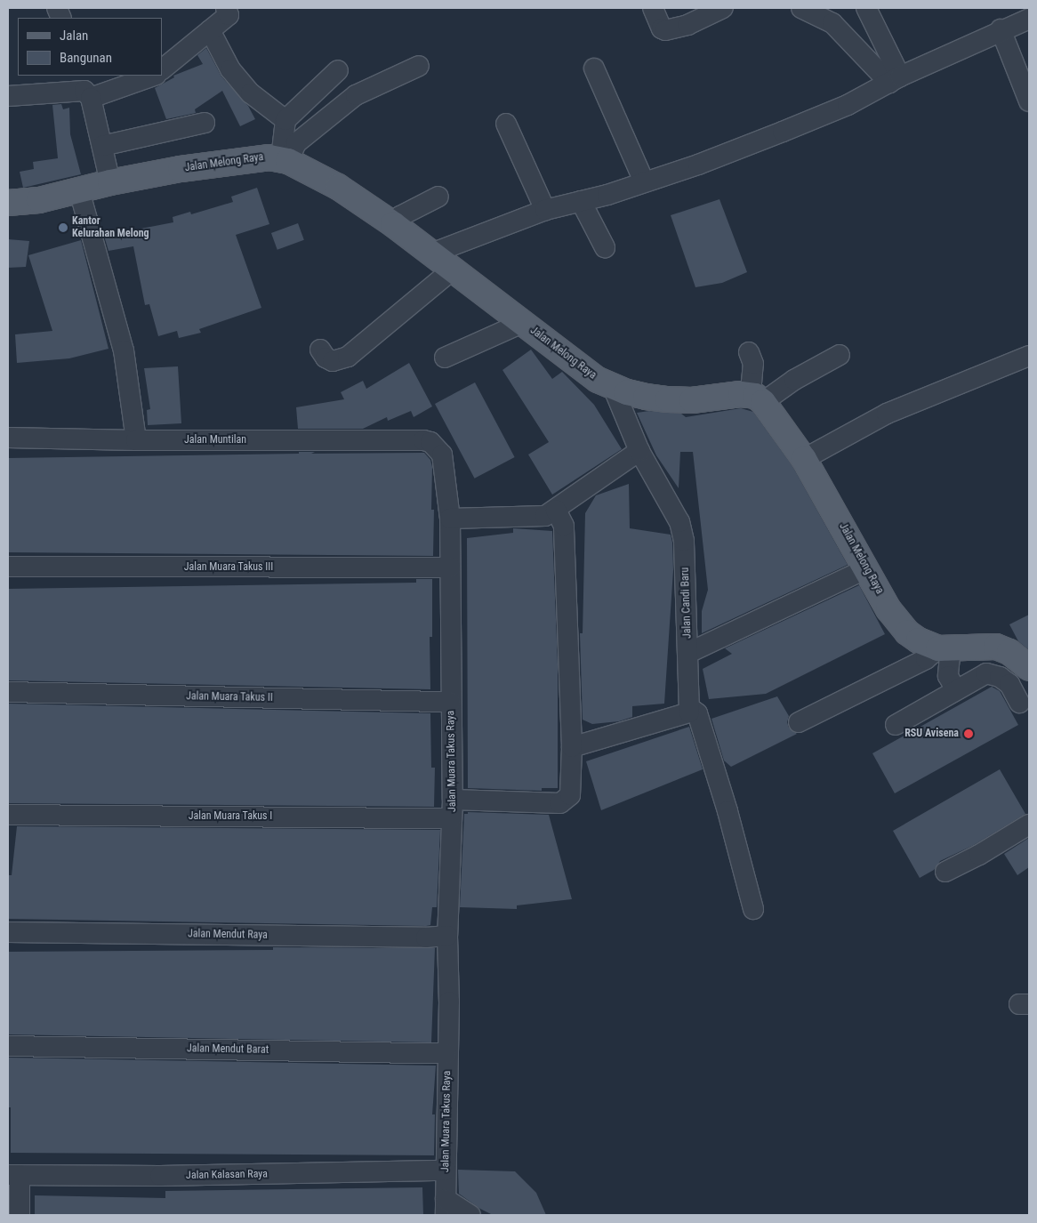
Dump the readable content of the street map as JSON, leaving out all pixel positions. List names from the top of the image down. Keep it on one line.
{"streets":{"main road":["Jalan Melong Raya"],"street":["Jalan Muntilan","Jalan Muara Takus III","Jalan Candi Baru","Jalan Muara Takus II","Jalan Muara Takus Raya","Jalan Muara Takus I","Jalan Mendut Raya","Jalan Mendut Barat","Jalan Kalasan Raya"]},"crossings":[["Jalan Melong Raya","Jalan Candi Baru"],["Jalan Muntilan","Jalan Muara Takus Raya"],["Jalan Muara Takus III","Jalan Muara Takus Raya"],["Jalan Muara Takus II","Jalan Muara Takus Raya"],["Jalan Muara Takus Raya","Jalan Muara Takus I"],["Jalan Muara Takus Raya","Jalan Mendut Raya"],["Jalan Muara Takus Raya","Jalan Mendut Barat"],["Jalan Muara Takus Raya","Jalan Kalasan Raya"]],"places":["Kantor Kelurahan Melong","RSU Avisena"],"legend":["Jalan","Bangunan"]}
